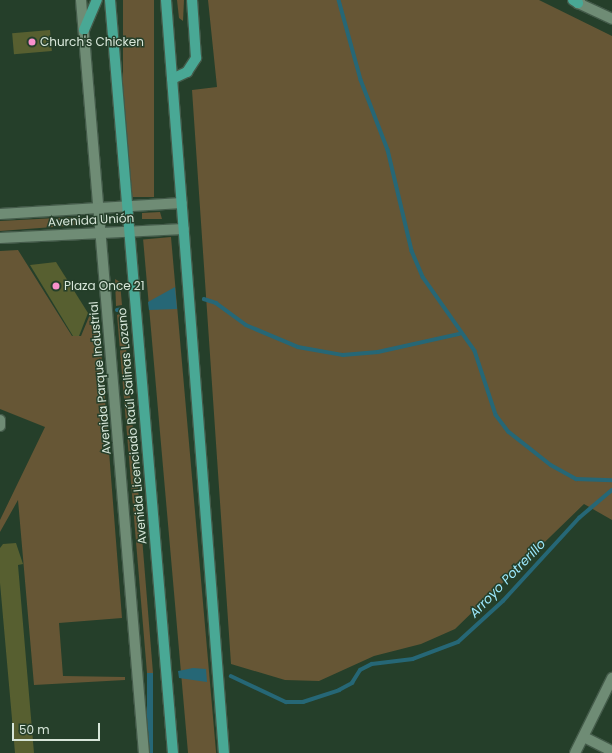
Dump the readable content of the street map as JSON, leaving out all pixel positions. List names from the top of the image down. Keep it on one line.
{"streets":{"main road":["Avenida Licenciado Raúl Salinas Lozano"],"street":["Avenida Unión","Avenida Parque Industrial"]},"crossings":[["Avenida Unión","Avenida Parque Industrial"],["Avenida Unión","Avenida Licenciado Raúl Salinas Lozano"]],"water":["Arroyo Potrerillo"],"places":["Church's Chicken","Plaza Once 21"],"scale_bar":"50 m"}
